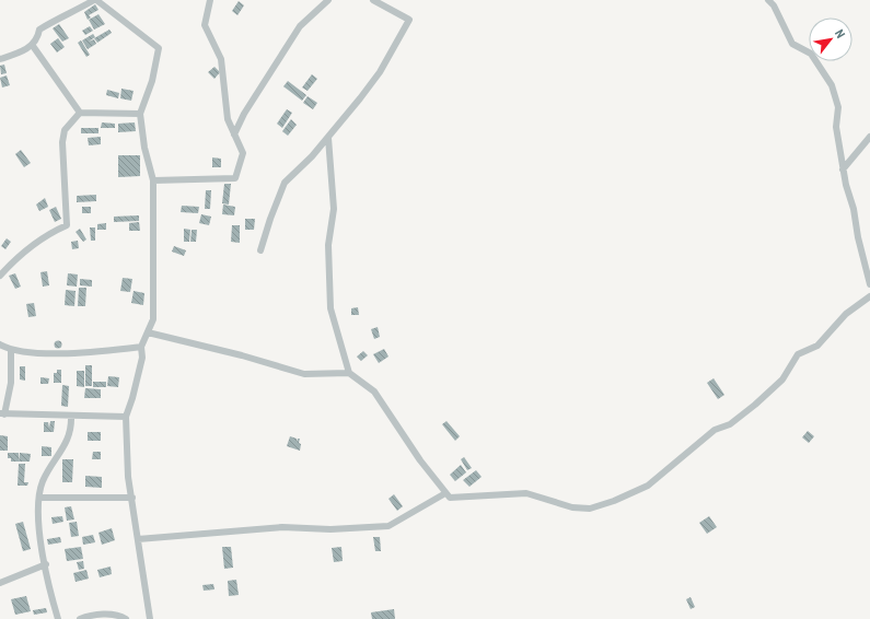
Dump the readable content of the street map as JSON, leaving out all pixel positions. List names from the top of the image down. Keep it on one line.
{"north":"top right"}
